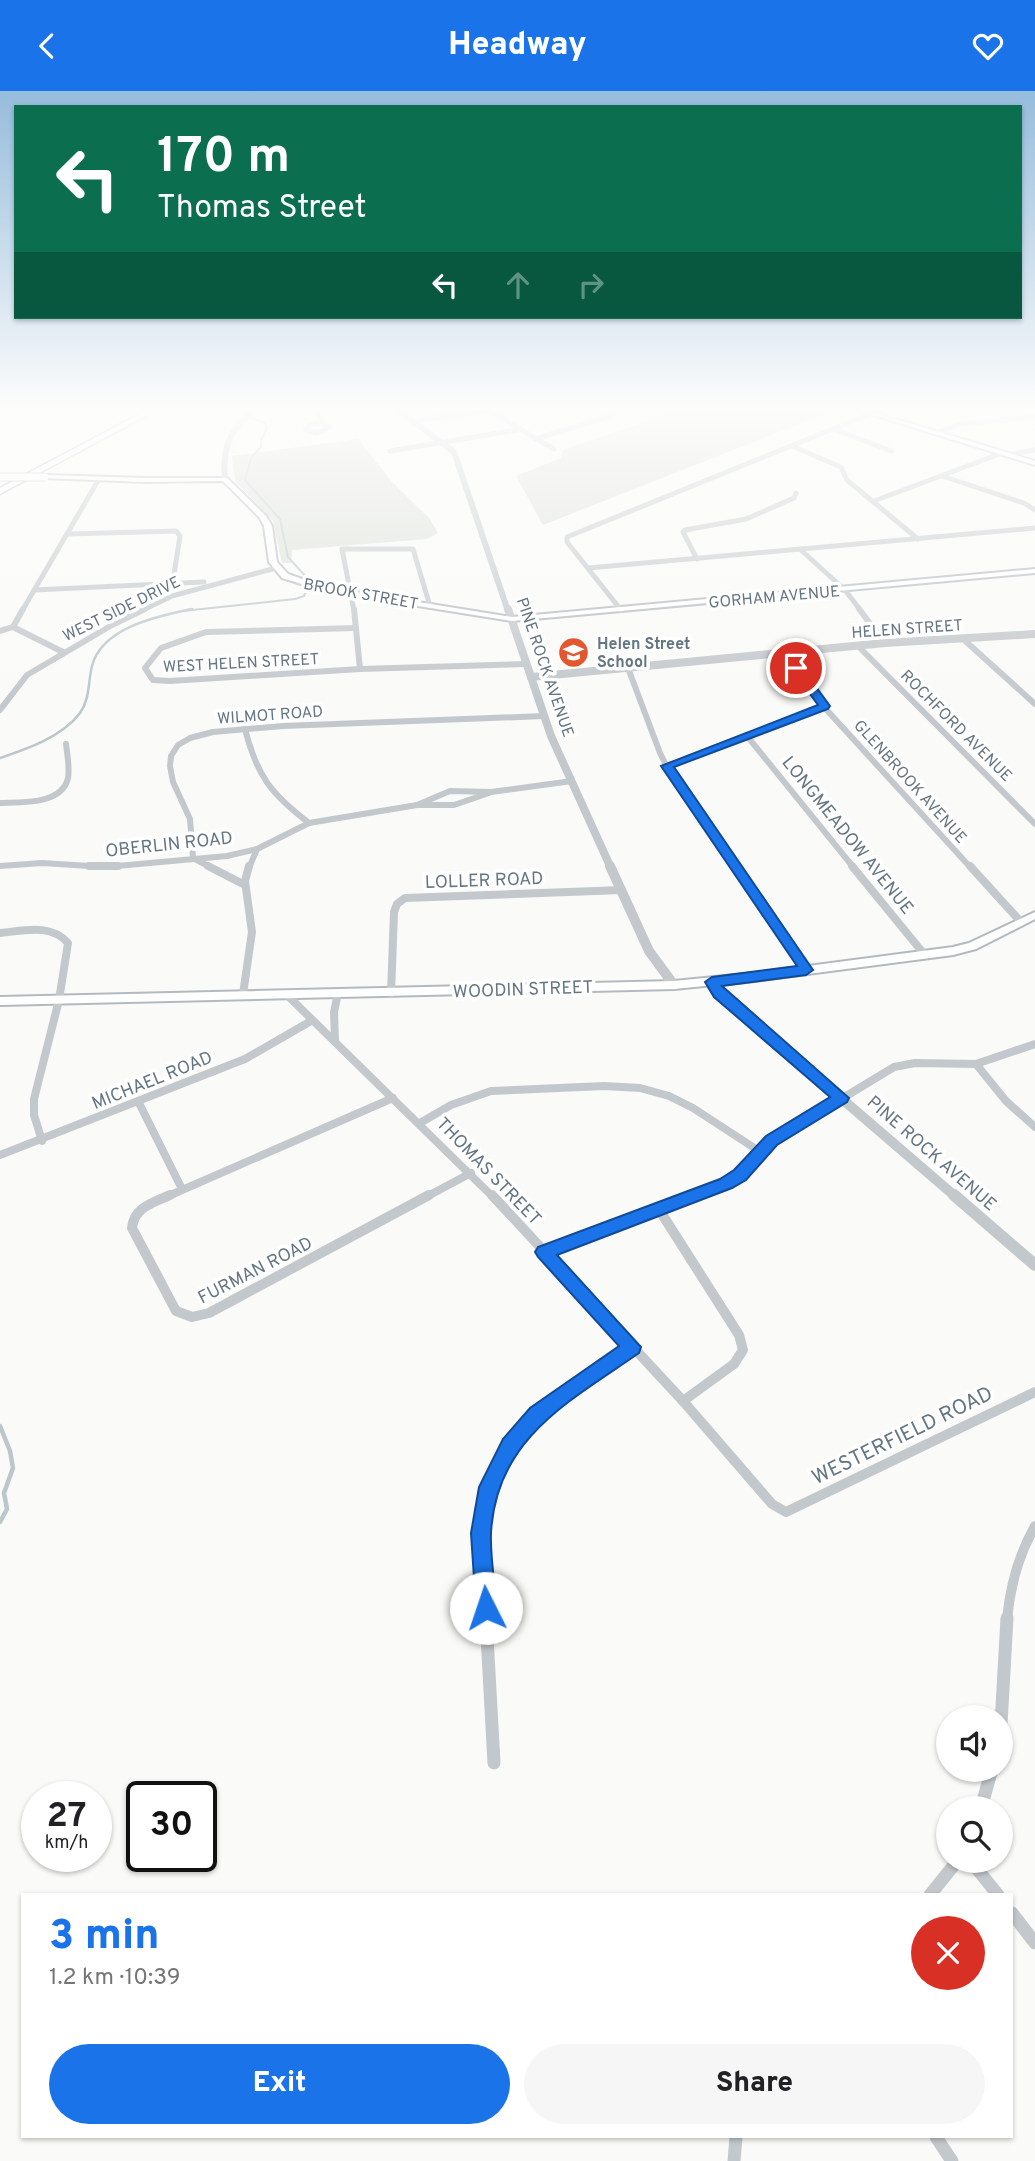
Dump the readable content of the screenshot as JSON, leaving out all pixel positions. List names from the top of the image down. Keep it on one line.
{"streets":{"main road":["BROOK STREET","GORHAM AVENUE","WOODIN STREET"],"street":["WEST SIDE DRIVE","HELEN STREET","WEST HELEN STREET","PINE ROCK AVENUE","WILMOT ROAD","ROCHFORD AVENUE","GLENBROOK AVENUE","LONGMEADOW AVENUE","OBERLIN ROAD","LOLLER ROAD","MICHAEL ROAD","THOMAS STREET","FURMAN ROAD","WESTERFIELD ROAD"]},"crossings":[["BROOK STREET","GORHAM AVENUE"],["BROOK STREET","WEST SIDE DRIVE"],["BROOK STREET","PINE ROCK AVENUE"],["GORHAM AVENUE","PINE ROCK AVENUE"],["HELEN STREET","PINE ROCK AVENUE"],["HELEN STREET","ROCHFORD AVENUE"],["HELEN STREET","GLENBROOK AVENUE"],["WEST HELEN STREET","PINE ROCK AVENUE"],["PINE ROCK AVENUE","WILMOT ROAD"],["PINE ROCK AVENUE","OBERLIN ROAD"],["PINE ROCK AVENUE","LOLLER ROAD"],["PINE ROCK AVENUE","WOODIN STREET"],["WILMOT ROAD","OBERLIN ROAD"],["GLENBROOK AVENUE","WOODIN STREET"],["LONGMEADOW AVENUE","WOODIN STREET"],["LOLLER ROAD","WOODIN STREET"],["WOODIN STREET","THOMAS STREET"],["MICHAEL ROAD","THOMAS STREET"],["THOMAS STREET","FURMAN ROAD"],["THOMAS STREET","WESTERFIELD ROAD"]],"places":{"school or university":["Helen Street School"]},"page":{"header":"Headway","turn":["170 m","Thomas Street"],"speed":"27 km/h","limit":"30","heading":["3 min","1.2 km · 10:39"],"buttons":["Exit","Share"]}}
